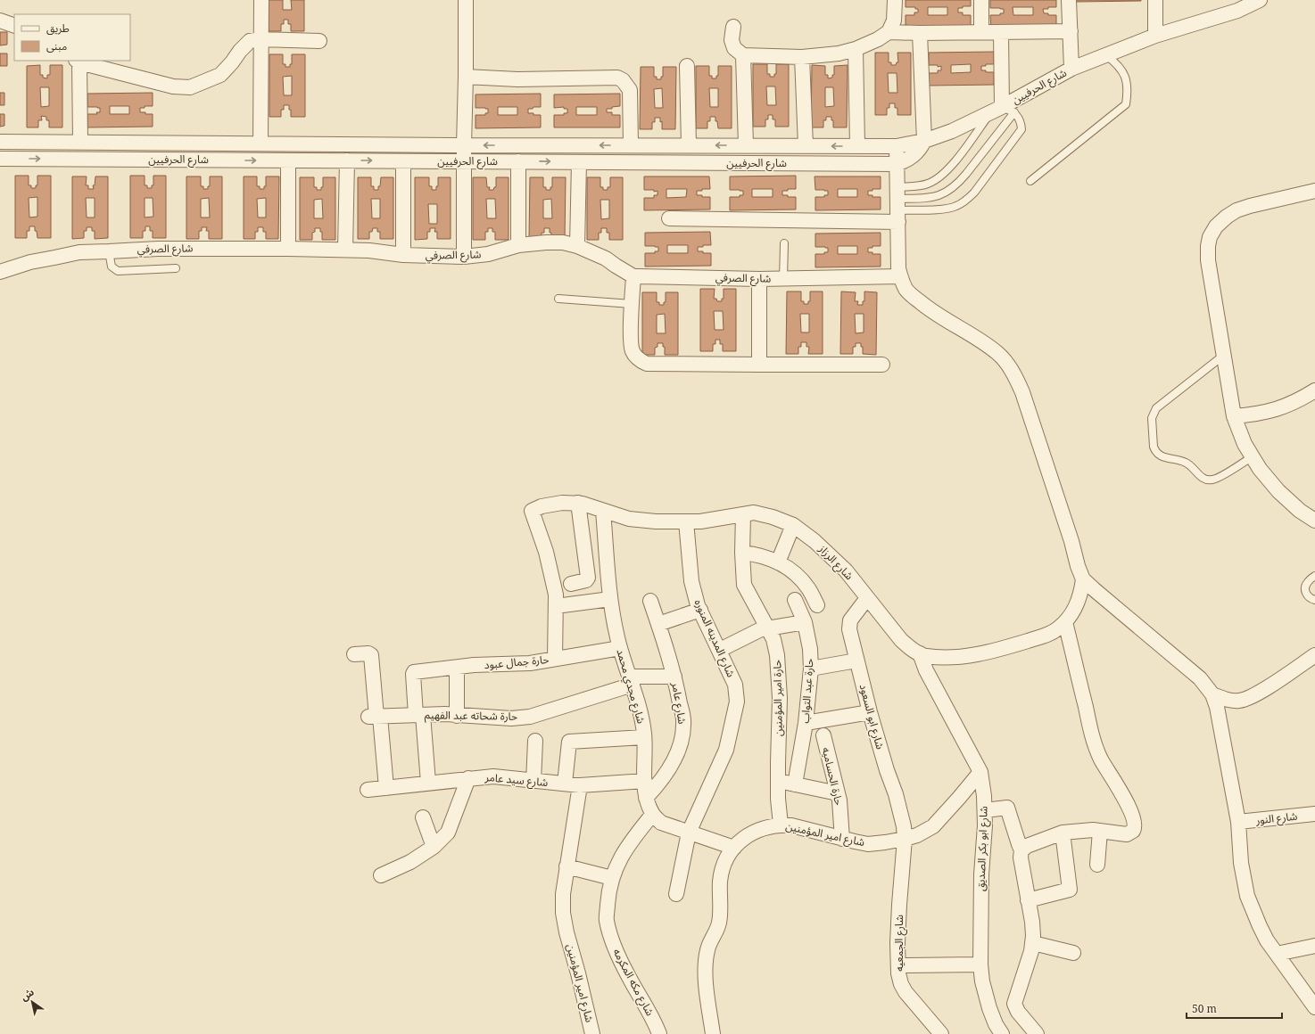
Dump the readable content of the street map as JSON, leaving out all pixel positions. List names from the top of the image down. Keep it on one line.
{"streets":{"street":["شارع الحرفيين","شارع الصرفي","شارع الرزاز","شارع المدينه المنوره","حارة جمال عبود","شارع مجدي محمد","حارة عبد التواب","حارة امير المؤمنين","شارع عامر","حارة شحاته عبد الفهيم","شارع ابو السعود","حارة الحساميه","شارع سيد عامر","شارع النور","شارع امير المؤمنين","شارع ابو بكر الصديق","شارع الجمعيه","شارع مكه المكرمه"]},"crossings":[["شارع الرزاز","شارع المدينه المنوره"],["شارع الرزاز","شارع مجدي محمد"],["شارع الرزاز","حارة امير المؤمنين"],["شارع الرزاز","شارع ابو السعود"],["شارع الرزاز","شارع ابو بكر الصديق"],["حارة جمال عبود","شارع مجدي محمد"],["حارة جمال عبود","حارة شحاته عبد الفهيم"],["شارع مجدي محمد","شارع عامر"],["شارع مجدي محمد","حارة شحاته عبد الفهيم"],["شارع مجدي محمد","شارع سيد عامر"],["شارع مجدي محمد","شارع مكه المكرمه"],["حارة امير المؤمنين","شارع امير المؤمنين"],["شارع عامر","حارة شحاته عبد الفهيم"],["شارع ابو السعود","شارع امير المؤمنين"],["شارع ابو السعود","شارع الجمعيه"],["حارة الحساميه","شارع امير المؤمنين"],["شارع سيد عامر","شارع امير المؤمنين"],["شارع امير المؤمنين","شارع ابو بكر الصديق"],["شارع امير المؤمنين","شارع الجمعيه"]],"legend":["طريق","مبنى"],"scale_bar":"50 m","north":"top left"}
